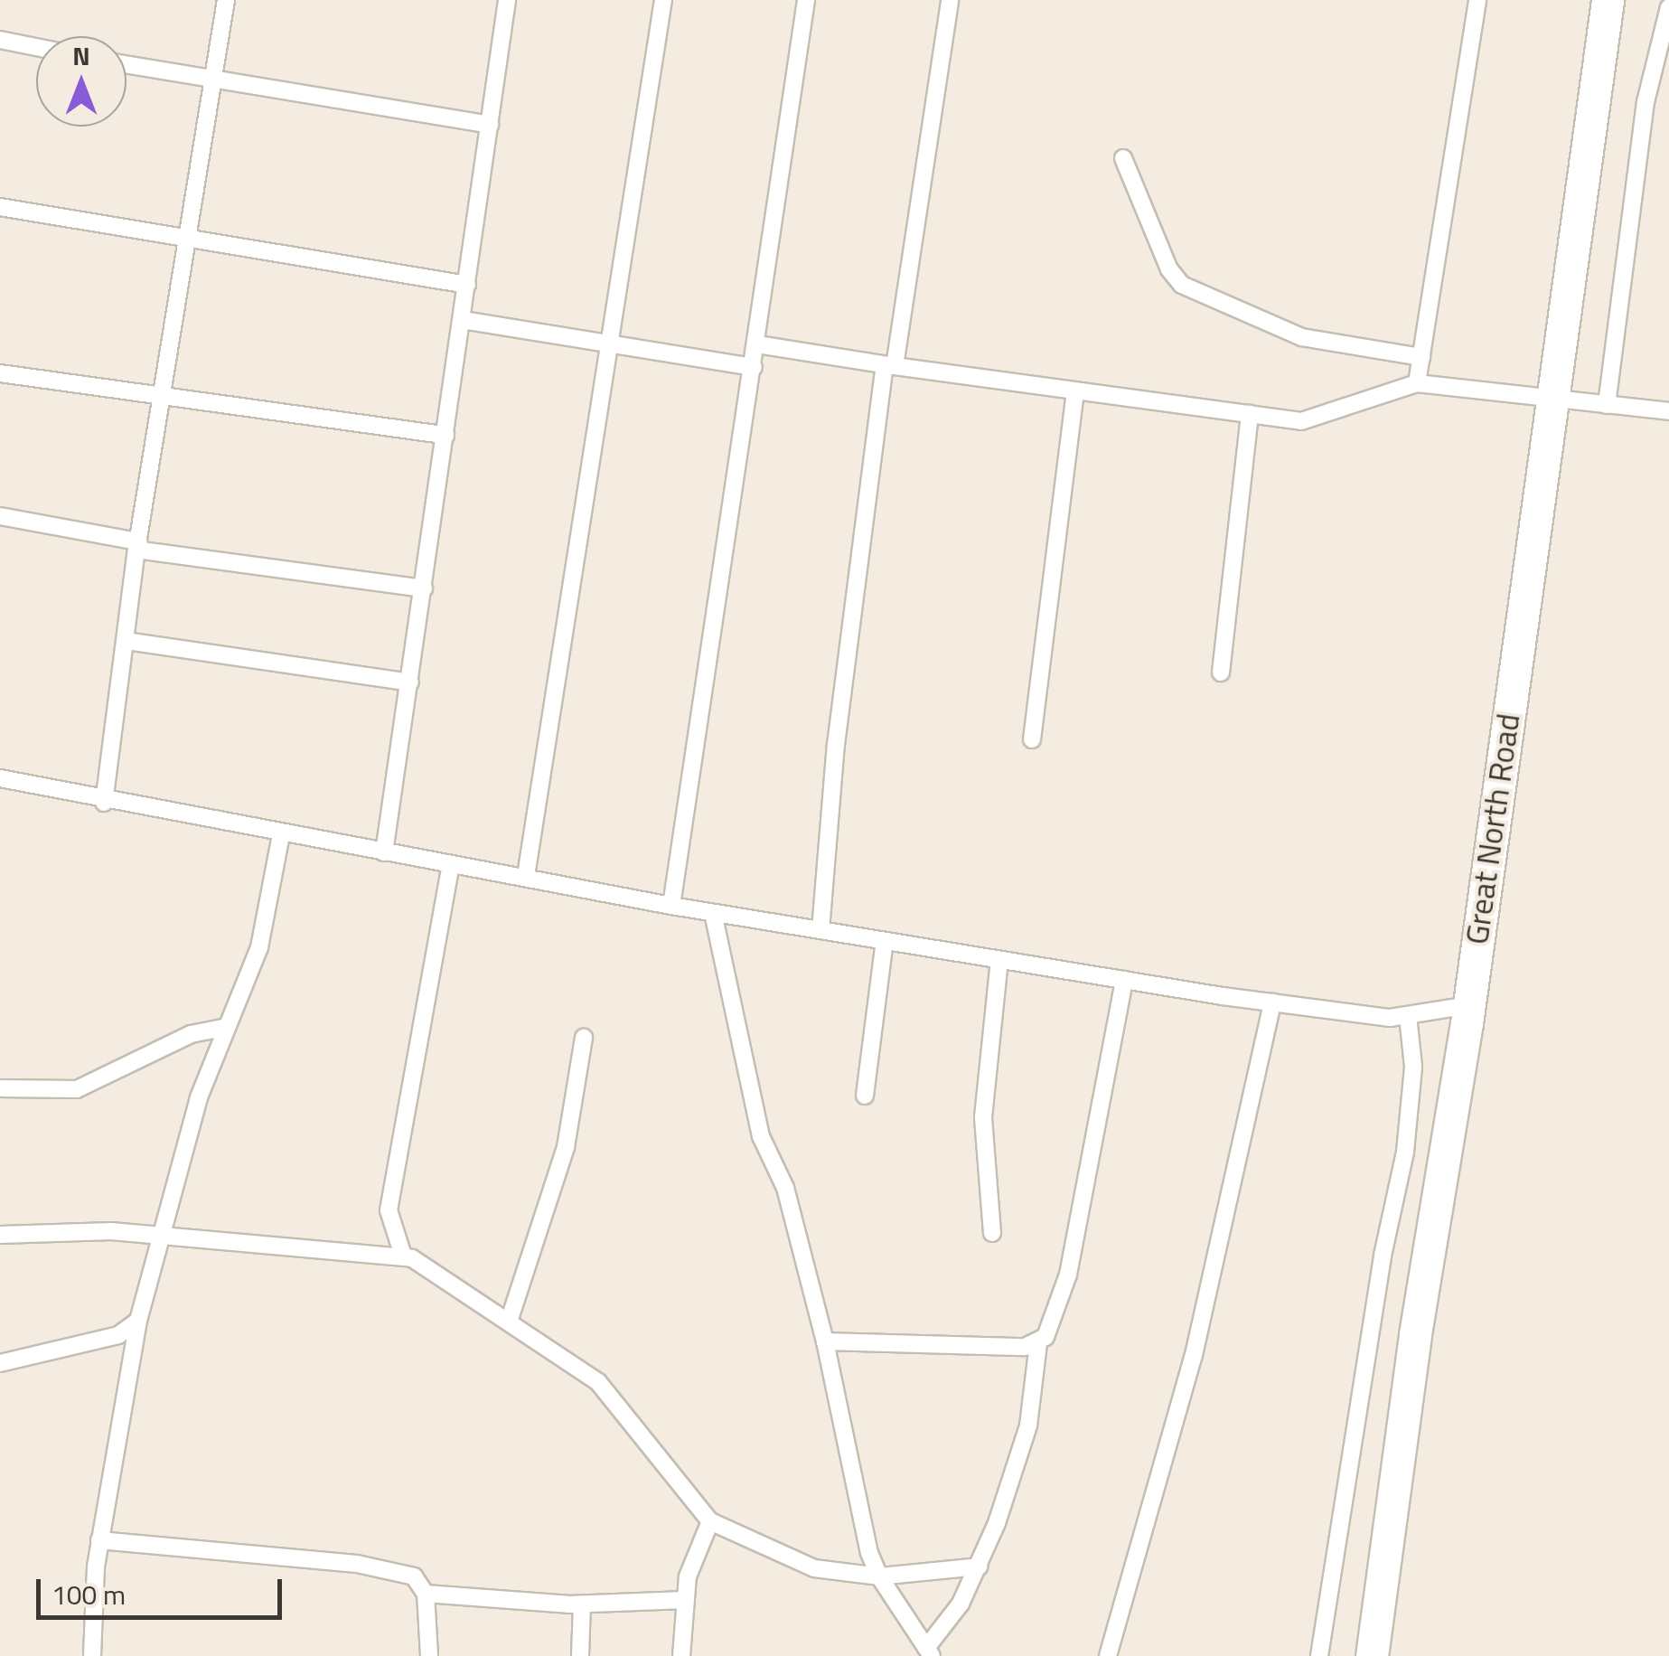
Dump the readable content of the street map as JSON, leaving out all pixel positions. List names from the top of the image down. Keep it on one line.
{"streets":{"highway":["Great North Road"]},"scale_bar":"100 m","north":"top"}
